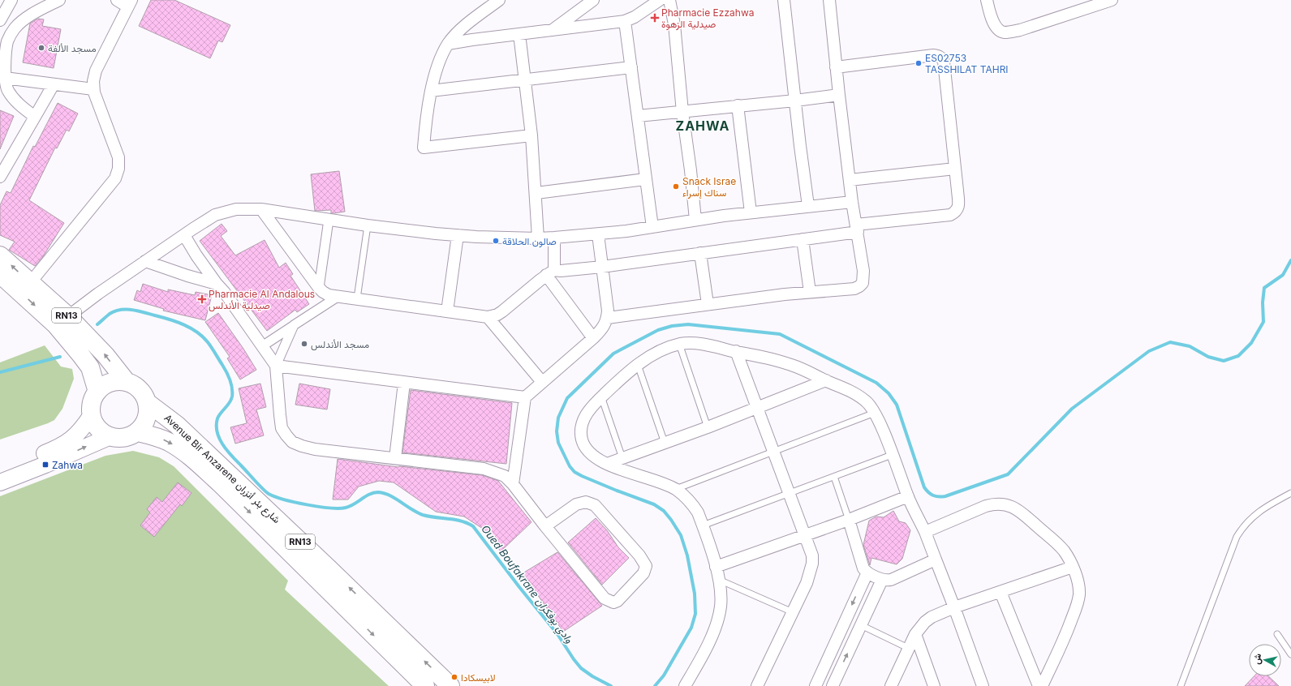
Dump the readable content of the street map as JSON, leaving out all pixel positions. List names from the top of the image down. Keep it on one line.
{"streets":{"main road":["RN13","Avenue Bir Anzarene شارع بئر أنزران"]},"crossings":[["RN13","Avenue Bir Anzarene شارع بئر أنزران"]],"districts":["ZAHWA"],"water":["Oued Boufakrane وادي بوفكران"],"places":{"health":["Pharmacie Ezzahwa صيدلية الزهوة","Pharmacie Al Andalous صيدلية الأندلس"],"other":["مسجد الألفة","ES02753 TASSHILAT TAHRI","Snack Israe سناك إسراء","صالون الحلاقة","مسجد الأندلس","لابيسكادا"],"transit":["Zahwa"]},"north":"left"}
